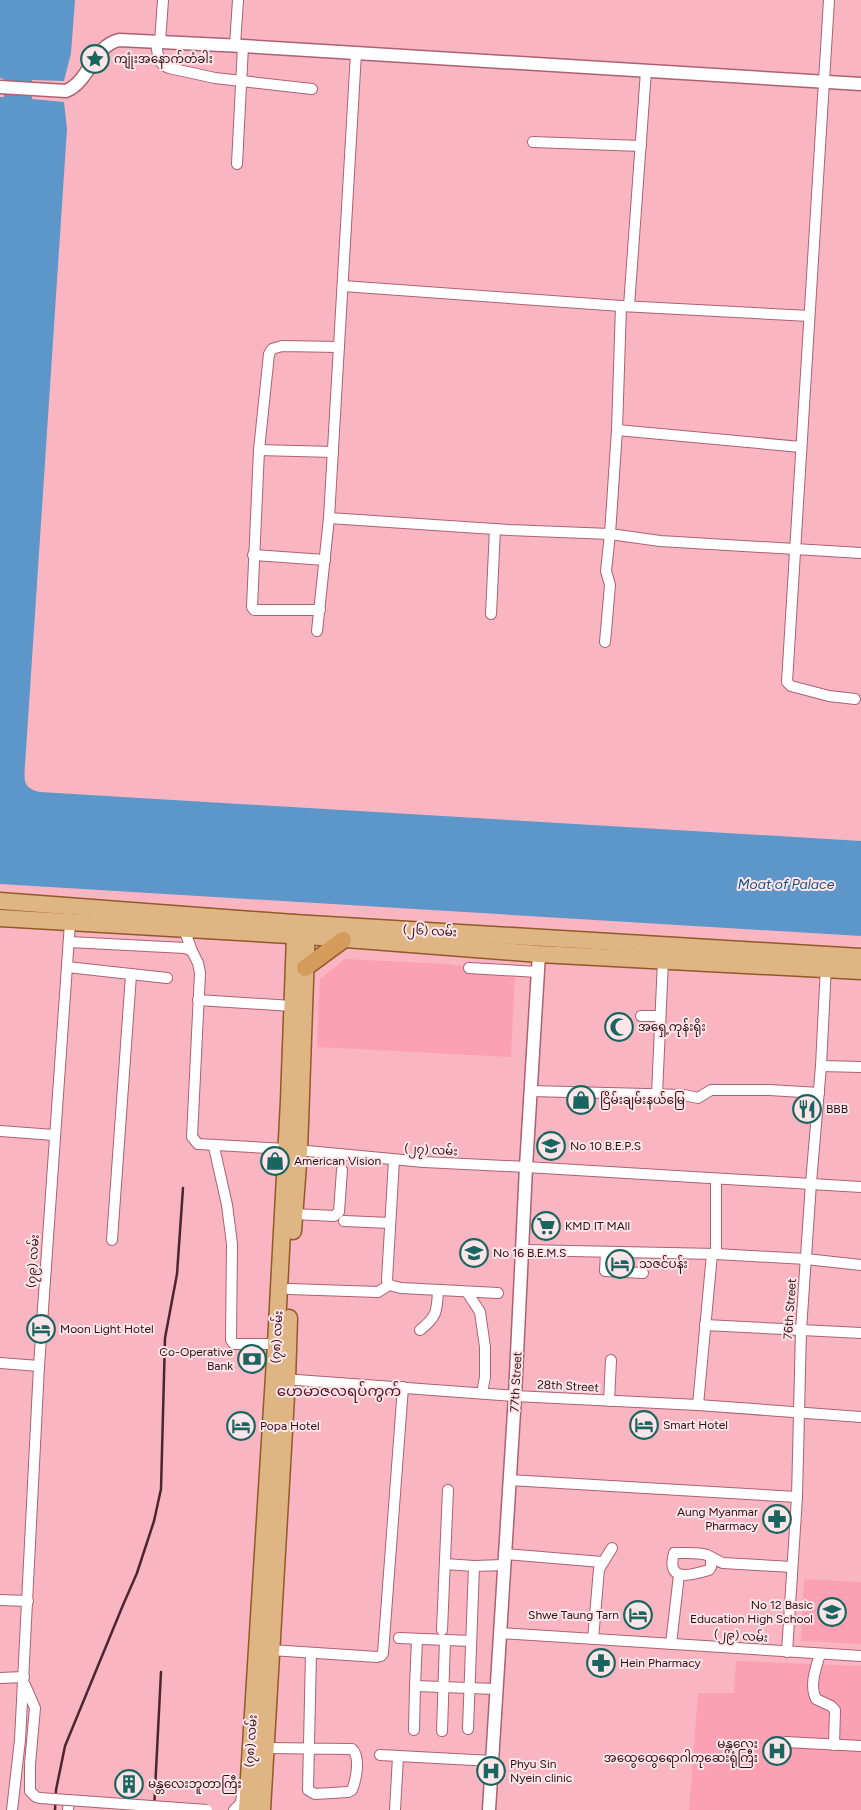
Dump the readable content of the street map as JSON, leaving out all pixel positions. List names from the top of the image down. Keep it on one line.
{"streets":{"main road":["(၂၆) လမ်း","(၇၈) လမ်း"],"street":["(၂၇) လမ်း","(၇၉) လမ်း","76th Street","77th Street","28th Street","(၂၉) လမ်း"]},"crossings":[["(၂၆) လမ်း","(၂၇) လမ်း"],["(၂၆) လမ်း","(၇၉) လမ်း"],["(၂၆) လမ်း","76th Street"],["(၂၆) လမ်း","(၇၈) လမ်း"],["(၂၆) လမ်း","77th Street"],["(၂၇) လမ်း","76th Street"],["(၂၇) လမ်း","(၇၈) လမ်း"],["(၂၇) လမ်း","77th Street"],["76th Street","28th Street"],["76th Street","(၂၉) လမ်း"],["(၇၈) လမ်း","28th Street"],["77th Street","28th Street"],["77th Street","(၂၉) လမ်း"]],"districts":["ဟေမာဇလရပ်ကွက်"],"water":["Moat of Palace"],"places":{"place":["ကျုံးအနောက်တံခါး"],"mosque":["အရှေ့ကုန်းရိုး"],"shop":["ငြိမ်းချမ်း‌နယ်မြေ","American Vision"],"restaurant":["BBB"],"school or university":["No 10 B.E.P.S","No 16 B.E.M.S","No 12 Basic Education High School"],"supermarket":["KMD IT MAll"],"hotel":["သဇင်ပန်း","Moon Light Hotel","Smart Hotel","Popa Hotel","Shwe Taung Tarn"],"bank":["Co-Operative Bank"],"pharmacy":["Aung Myanmar Pharmacy","Hein Pharmacy"],"hospital":["မန္တလေး အထွေထွေရောဂါကုဆေးရုံကြီး","Phyu Sin Nyein clinic"],"building":["မန္တလေးဘူတာကြီး"]}}
